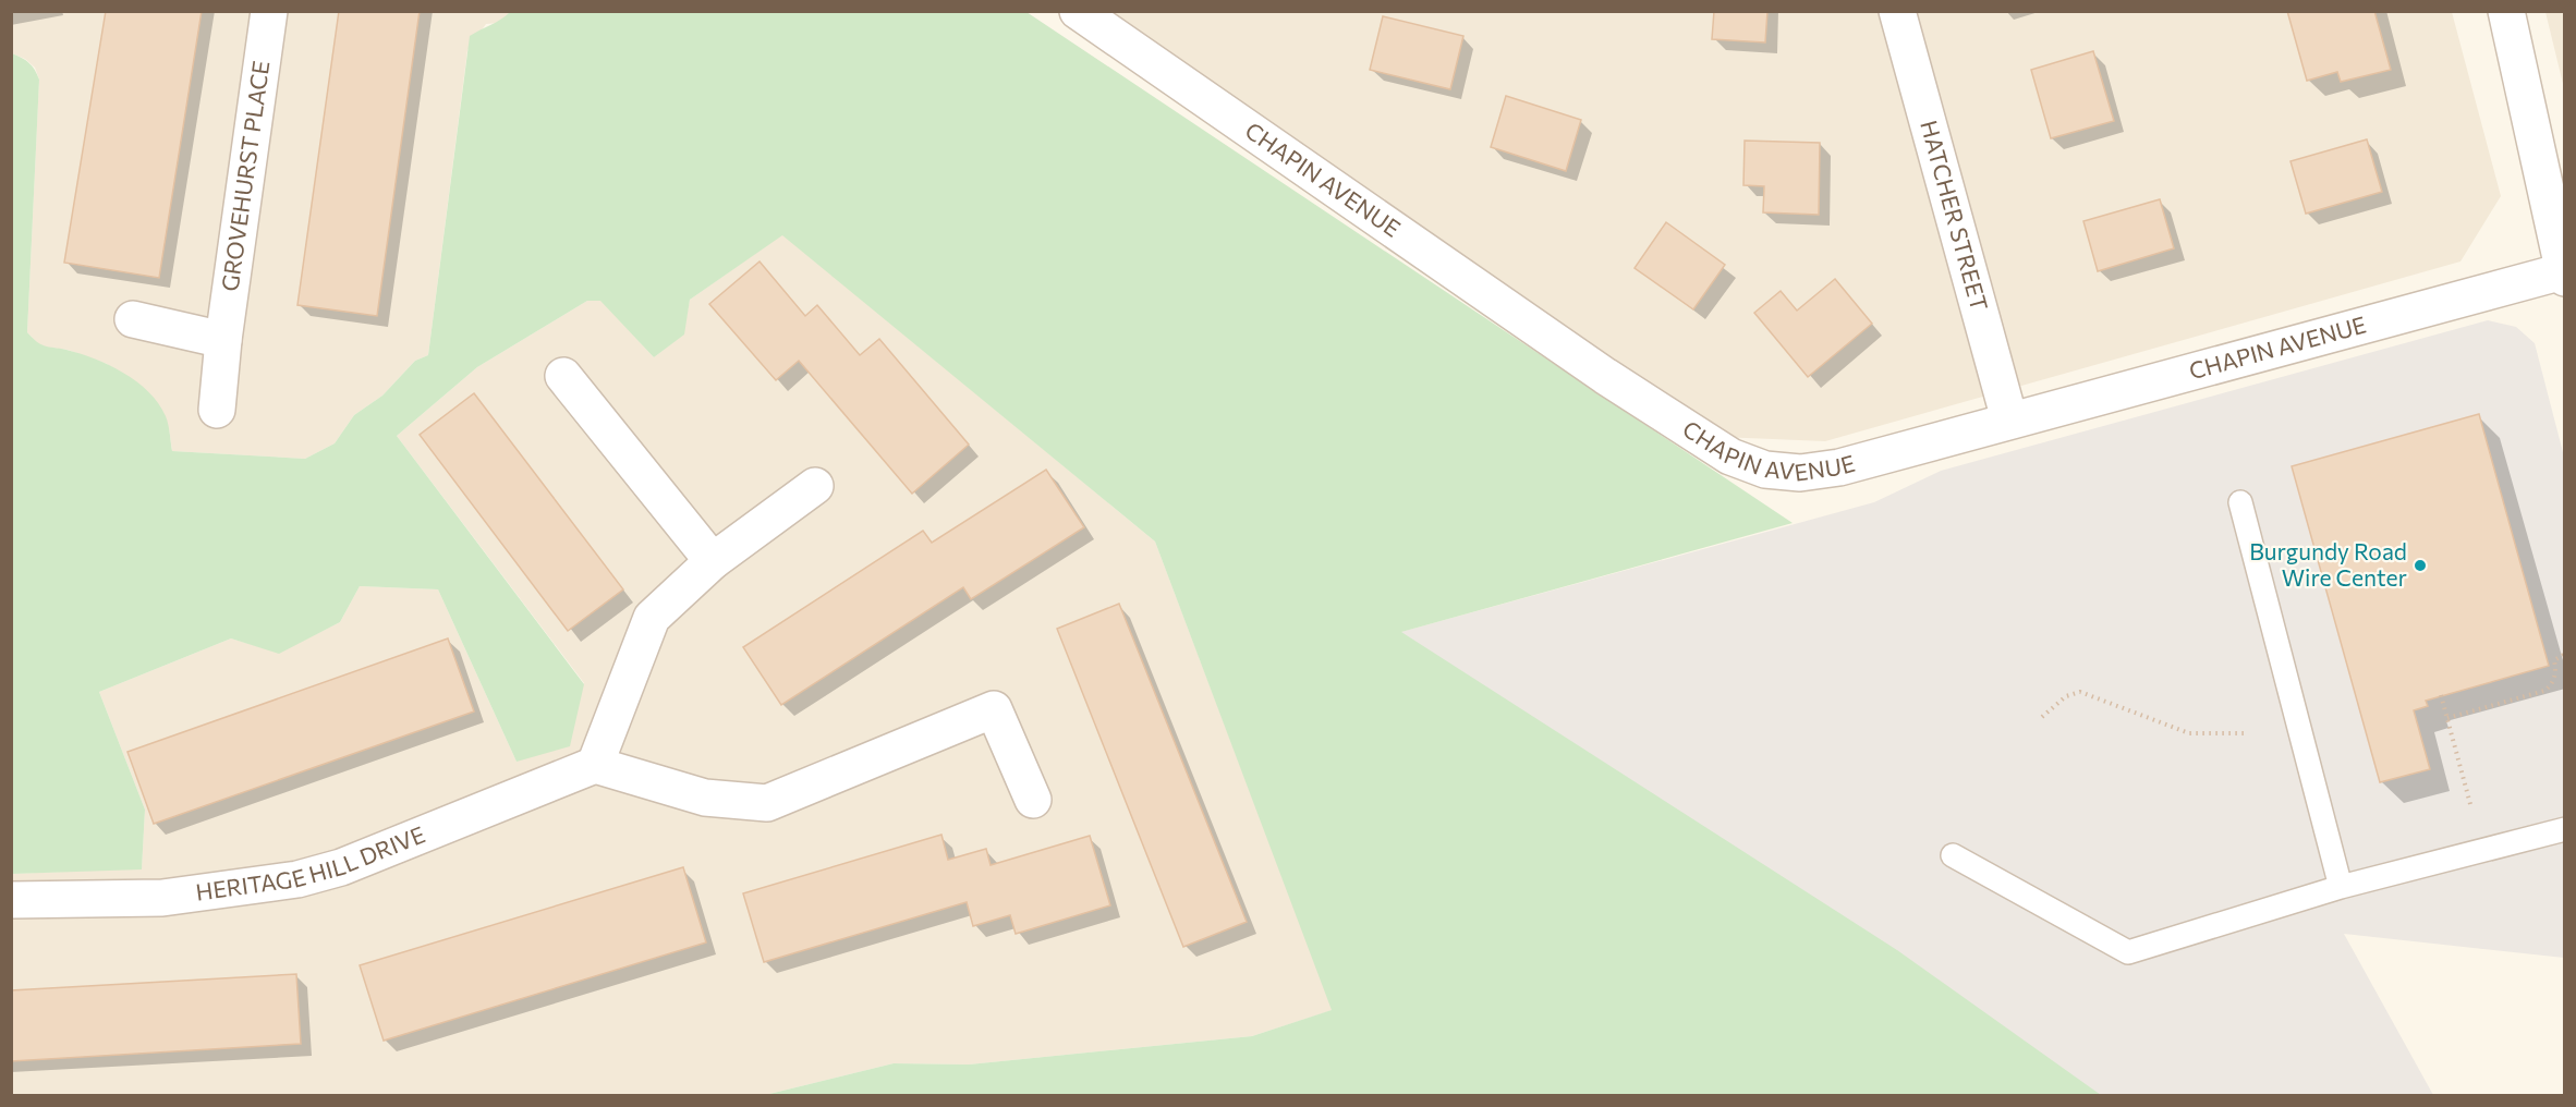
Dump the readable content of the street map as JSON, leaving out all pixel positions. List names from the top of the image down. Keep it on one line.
{"streets":{"street":["GROVEHURST PLACE","CHAPIN AVENUE","HATCHER STREET","HERITAGE HILL DRIVE"]},"crossings":[["CHAPIN AVENUE","HATCHER STREET"]],"places":["Burgundy Road Wire Center"]}
